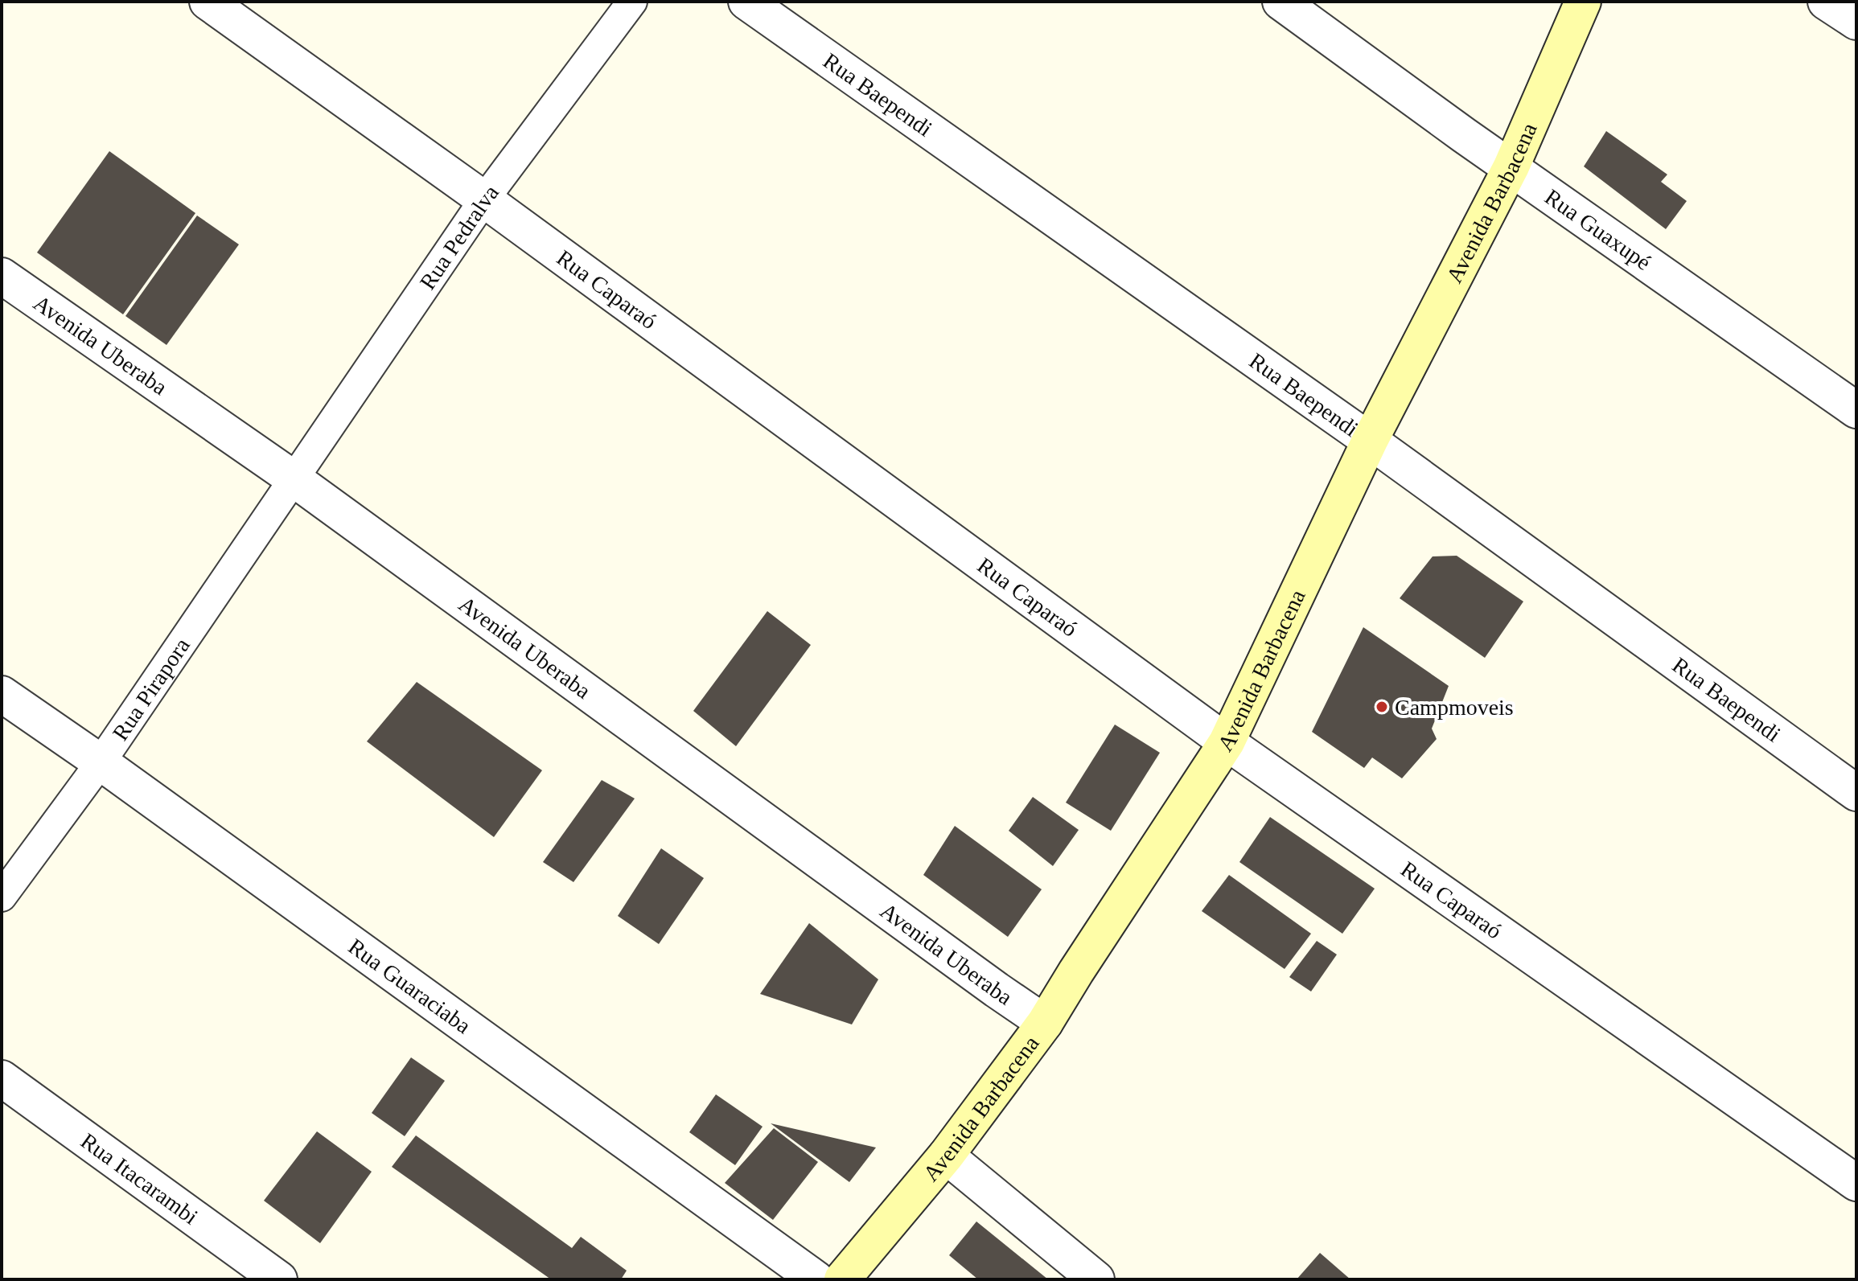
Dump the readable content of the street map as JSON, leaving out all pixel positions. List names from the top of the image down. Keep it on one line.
{"streets":{"main road":["Avenida Barbacena"],"street":["Rua Baependi","Rua Guaxupé","Rua Pedralva","Rua Caparaó","Avenida Uberaba","Rua Pirapora","Rua Guaraciaba","Rua Itacarambi"]},"crossings":[["Rua Baependi","Avenida Barbacena"],["Avenida Barbacena","Rua Guaxupé"],["Avenida Barbacena","Rua Caparaó"],["Avenida Barbacena","Avenida Uberaba"],["Rua Pedralva","Rua Caparaó"],["Rua Pedralva","Avenida Uberaba"],["Rua Pedralva","Rua Pirapora"],["Avenida Uberaba","Rua Pirapora"],["Rua Pirapora","Rua Guaraciaba"]],"places":["Campmoveis"]}
